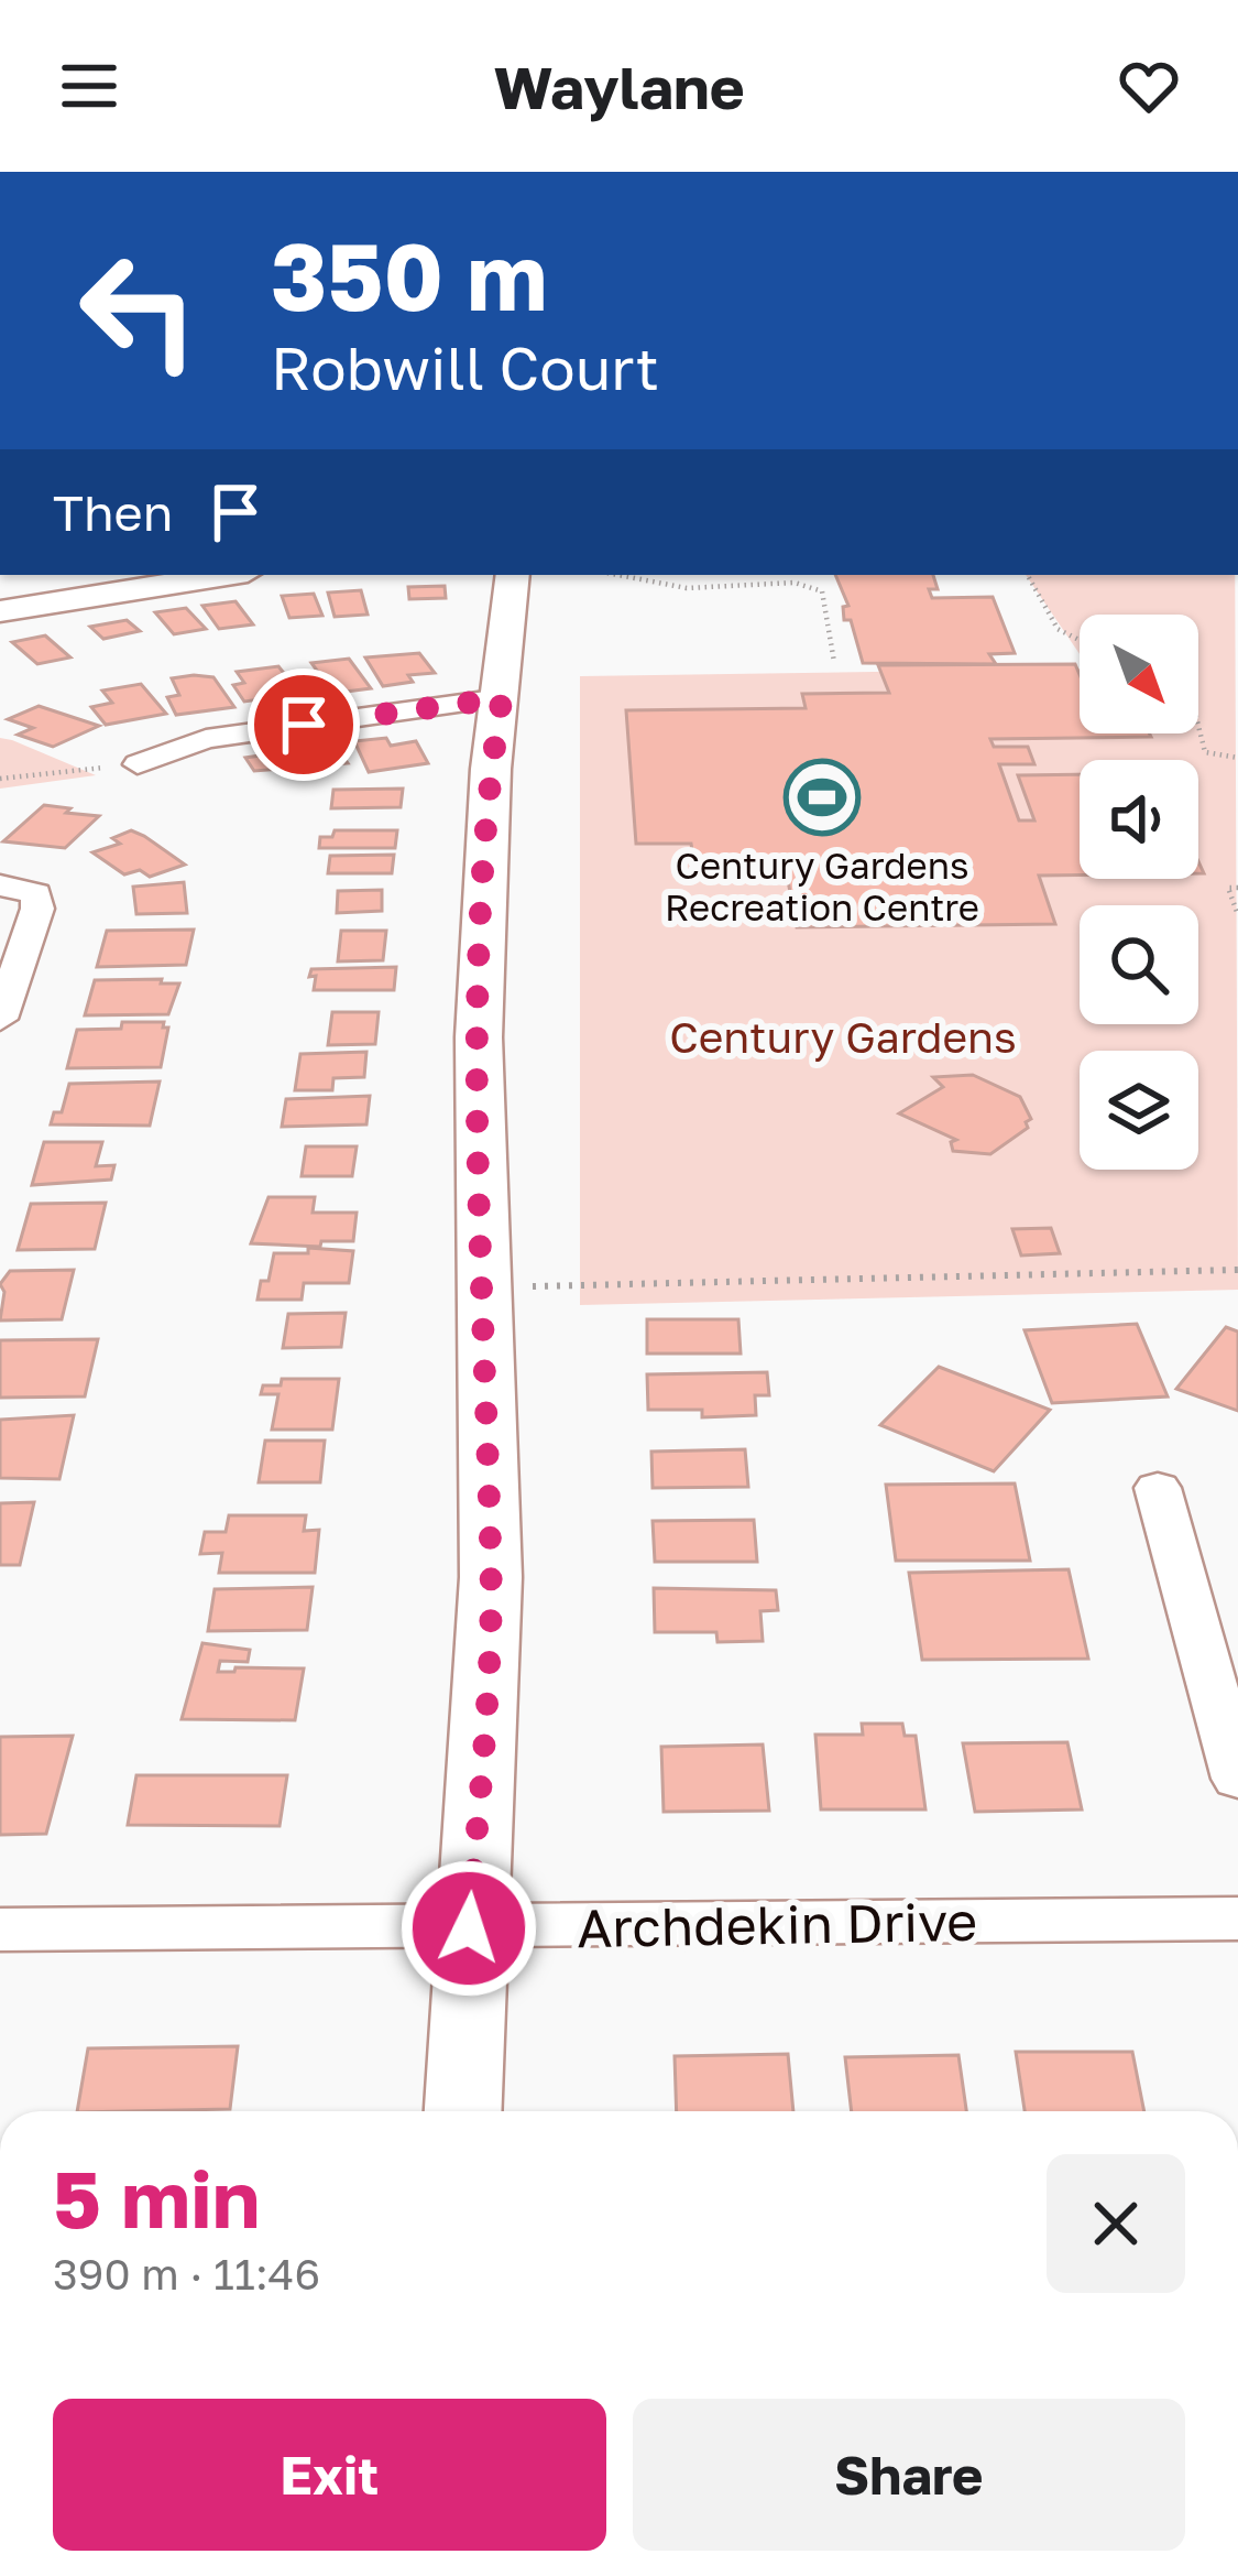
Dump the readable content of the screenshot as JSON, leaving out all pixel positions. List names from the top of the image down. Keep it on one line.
{"streets":{"street":["Archdekin Drive"]},"parks":["Century Gardens"],"places":{"sports":["Century Gardens Recreation Centre"]},"north":"bottom right","page":{"header":"Waylane","turn":["350 m","Robwill Court"],"then":"Then","heading":["5 min","390 m · 11:46"],"buttons":["Exit","Share"]}}
